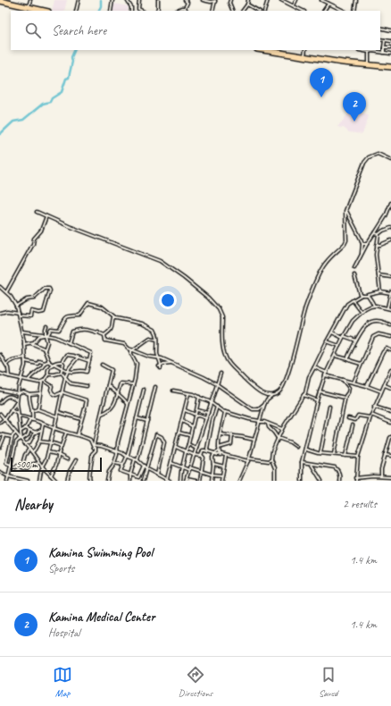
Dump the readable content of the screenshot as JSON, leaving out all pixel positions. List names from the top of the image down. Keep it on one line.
{"scale_bar":"500 m","page":{"search":"Search here","pins":["1","2"],"scale":"500 m","heading":["Nearby","2 results"],"list":[{"mark":"1","name":"Kamina Swimming Pool","note":"Sports","value":"1.4 km"},{"mark":"2","name":"Kamina Medical Center","note":"Hospital","value":"1.4 km"}],"nav":["Map","Directions","Saved"]}}
